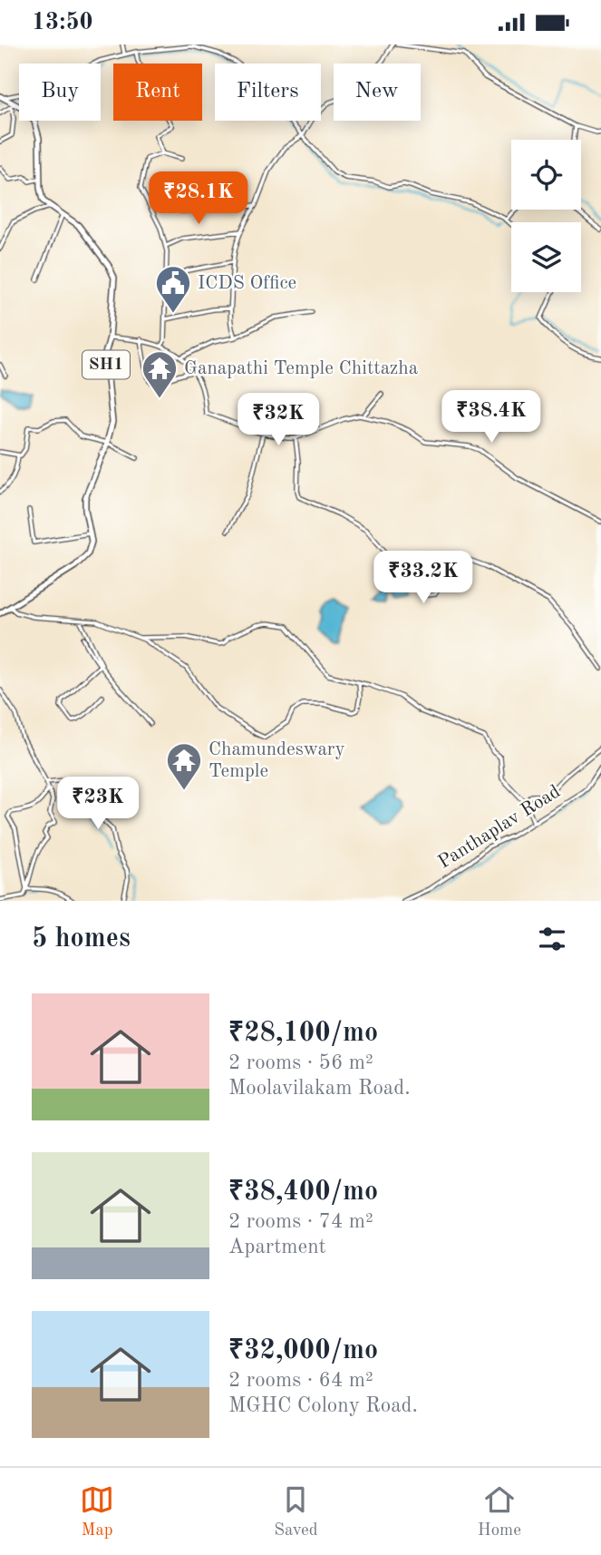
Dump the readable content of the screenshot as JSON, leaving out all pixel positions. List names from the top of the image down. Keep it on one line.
{"streets":{"main road":["SH1"],"street":["Panthaplav Road"]},"places":{"public building":["ICDS Office"],"temple":["Ganapathi Temple Chittazha","Chamundeswary Temple"]},"page":{"status":"13:50","chip":["Buy","Rent","Filters","New"],"price":["₹28.1K","₹38.4K","₹32K","₹33.2K","₹23K"],"heading":"5 homes","list":[{"name":"₹28,100/mo","note":"2 rooms · 56 m² · Moolavilakam Road."},{"name":"₹38,400/mo","note":"2 rooms · 74 m² · Apartment"},{"name":"₹32,000/mo","note":"2 rooms · 64 m² · MGHC Colony Road."}],"tabs":["Map","Saved","Home"]}}
